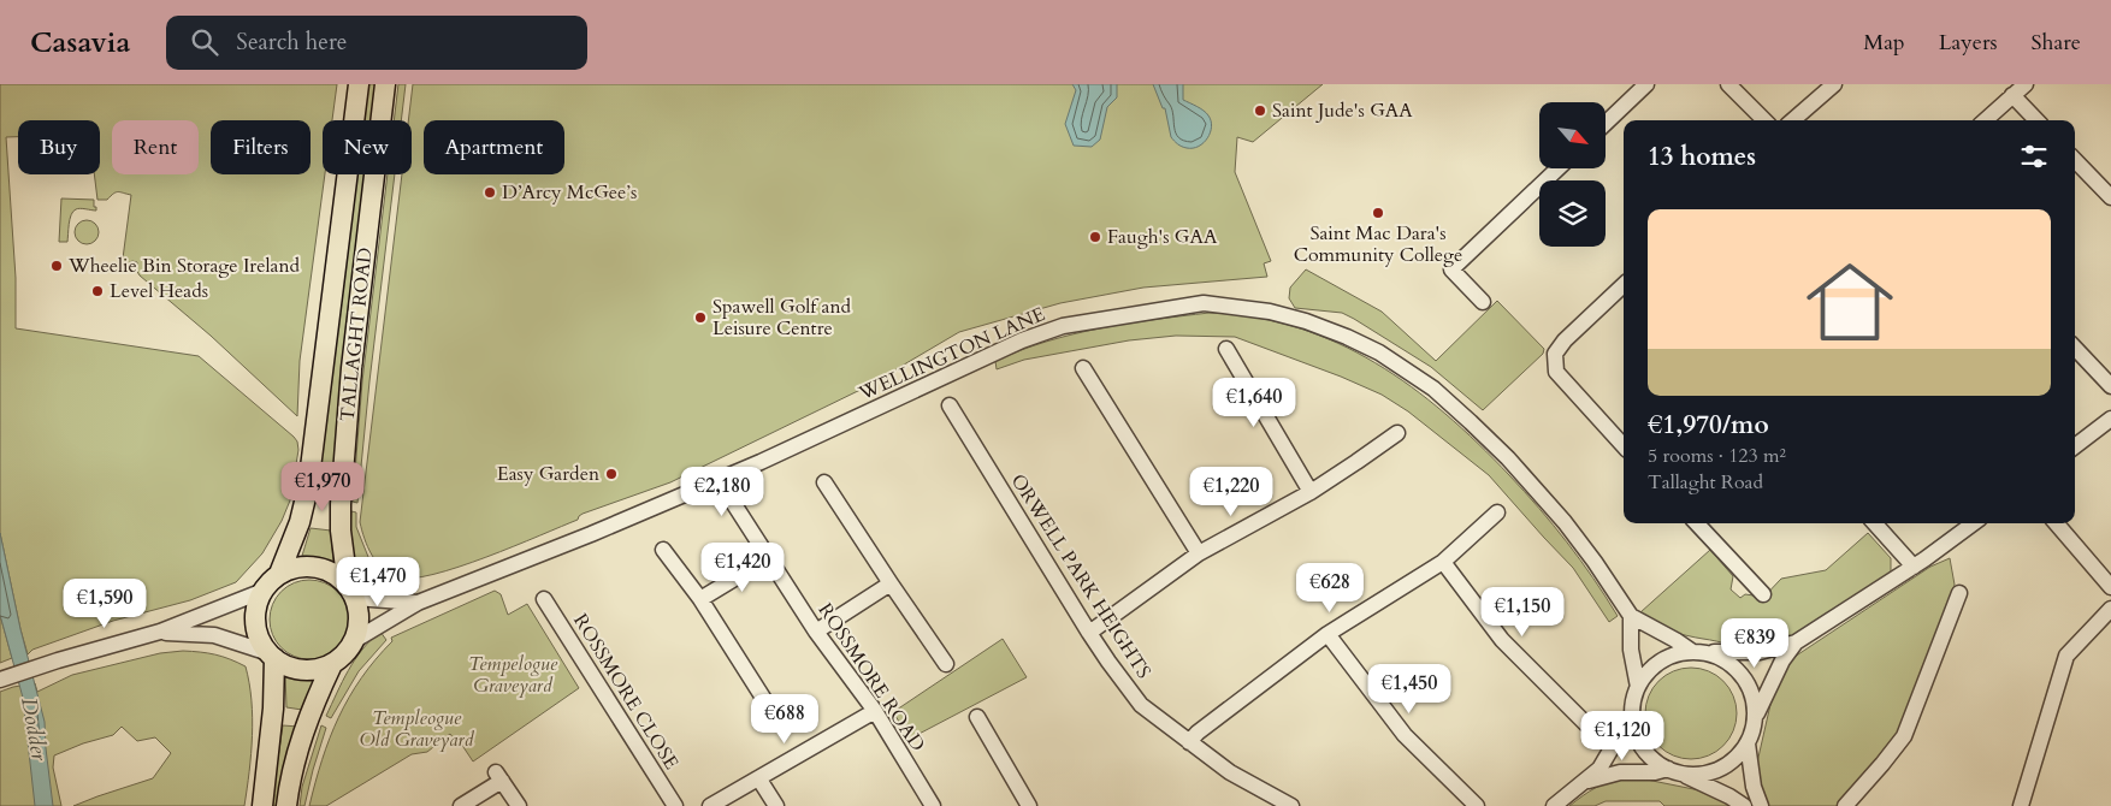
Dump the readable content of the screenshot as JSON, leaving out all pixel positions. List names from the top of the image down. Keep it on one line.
{"streets":{"main road":["TALLAGHT ROAD"],"street":["WELLINGTON LANE","ORWELL PARK HEIGHTS","ROSSMORE ROAD","ROSSMORE CLOSE"]},"crossings":[["TALLAGHT ROAD","WELLINGTON LANE"],["WELLINGTON LANE","ROSSMORE ROAD"]],"water":["Dodder"],"parks":["Tempelogue Graveyard","Templeogue Old Graveyard"],"places":["Saint Jude's GAA","D’Arcy McGee’s","Saint Mac Dara's Community College","Faugh's GAA","Wheelie Bin Storage Ireland","Level Heads","Spawell Golf and Leisure Centre","Easy Garden"],"north":"bottom right","page":{"header":"Casavia","search":"Search here","nav":["Map","Layers","Share"],"chip":["Buy","Rent","Filters","New","Apartment"],"heading":"13 homes","list":[{"name":"€1,970/mo","note":"5 rooms · 123 m² · Tallaght Road"}],"price":["€1,640","€1,970","€2,180","€1,220","€1,420","€1,470","€628","€1,590","€1,150","€839","€1,450","€688","€1,120"]}}
